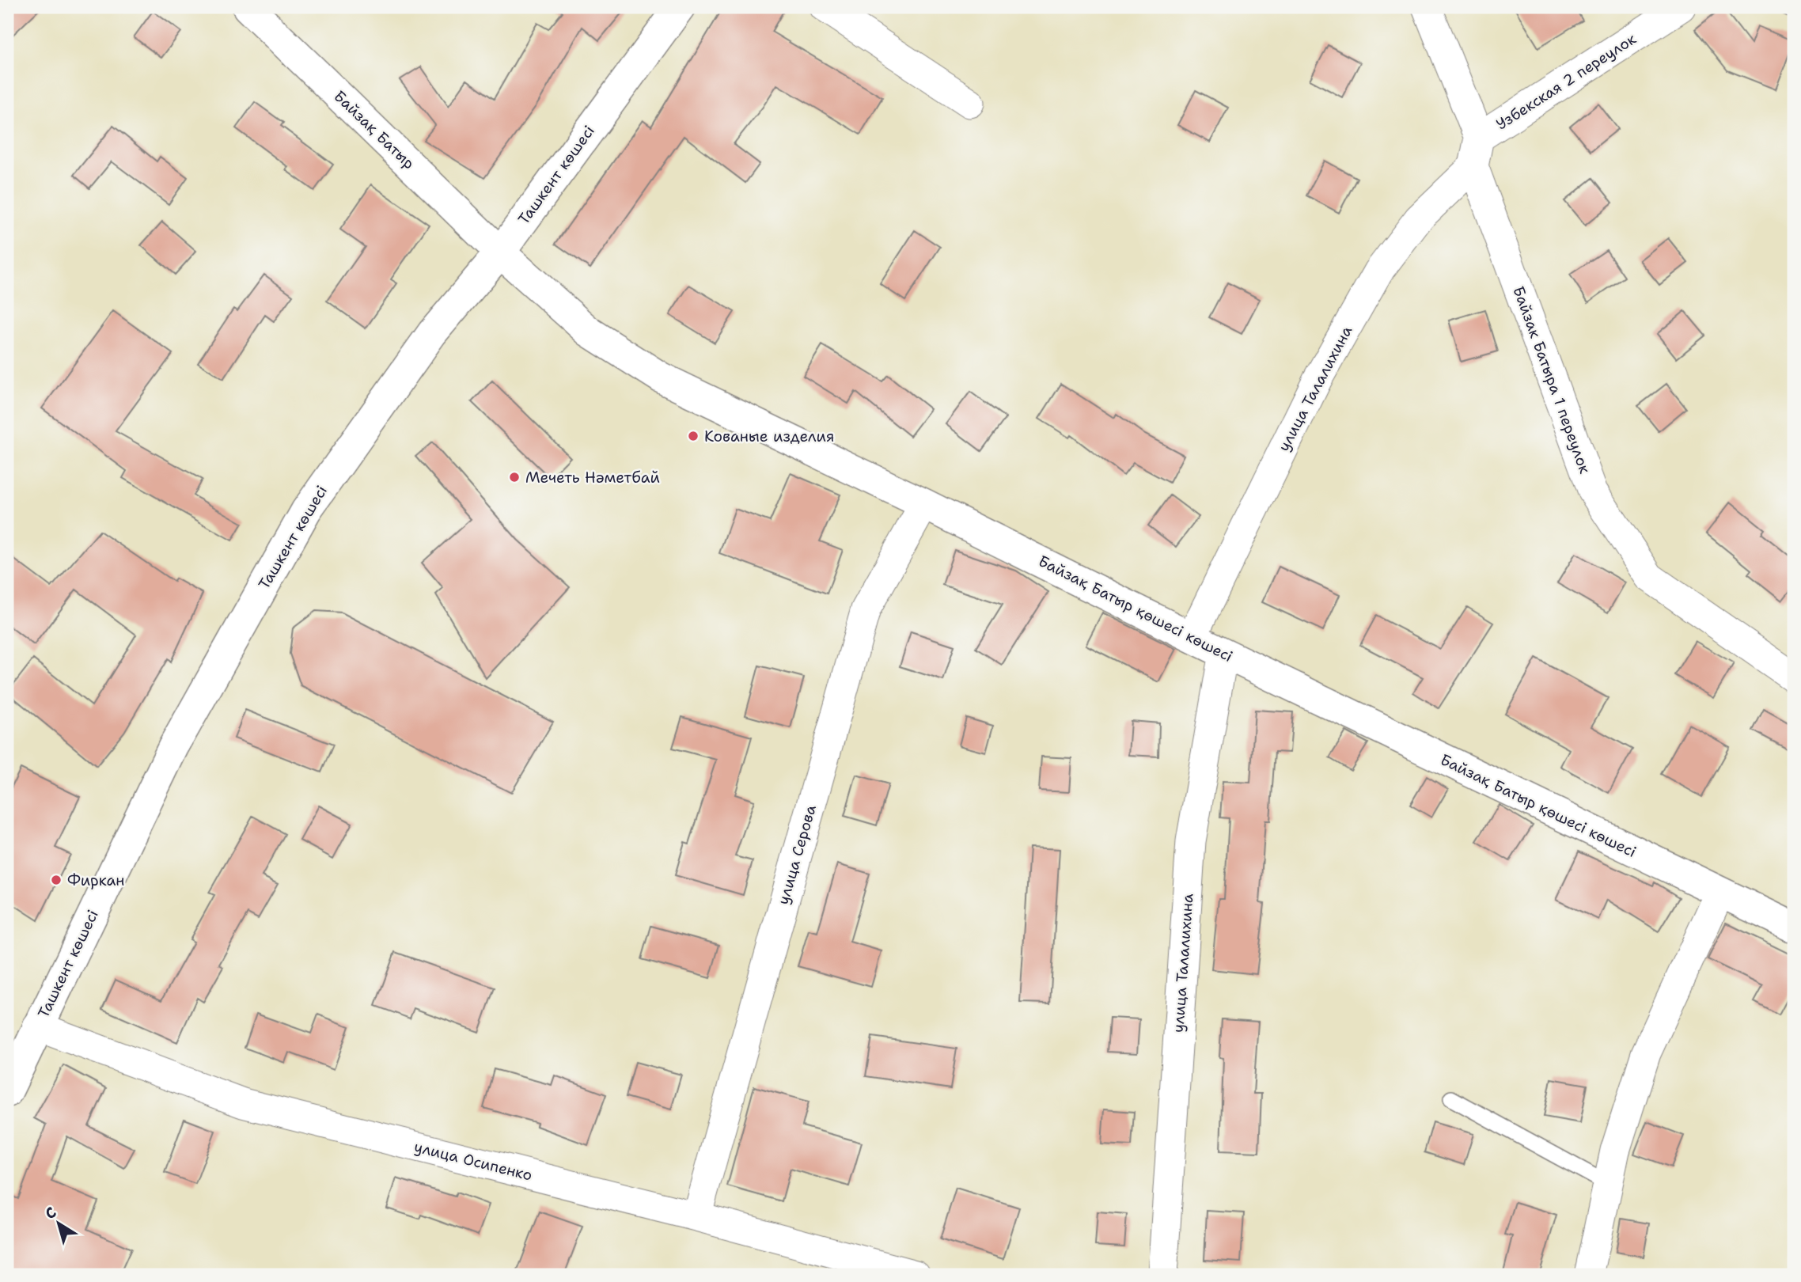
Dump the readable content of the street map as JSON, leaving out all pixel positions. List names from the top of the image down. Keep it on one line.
{"streets":{"main road":["Байзақ Батыр","Ташкент көшесі","Байзақ Батыр қөшесі көшесі"],"street":["Узбекская 2 переулок","Байзак Батыра 1 переулок","улица Талалихина","улица Серова","улица Осипенко"]},"crossings":[["Байзақ Батыр","Ташкент көшесі"],["Байзақ Батыр","Байзақ Батыр қөшесі көшесі"],["Ташкент көшесі","Байзақ Батыр қөшесі көшесі"],["Ташкент көшесі","улица Осипенко"],["Байзак Батыра 1 переулок","улица Талалихина"],["улица Талалихина","Байзақ Батыр қөшесі көшесі"],["Байзақ Батыр қөшесі көшесі","улица Серова"],["улица Серова","улица Осипенко"]],"places":["Кованые изделия","Мечеть Нәметбай","Фиркан"],"north":"top left"}
